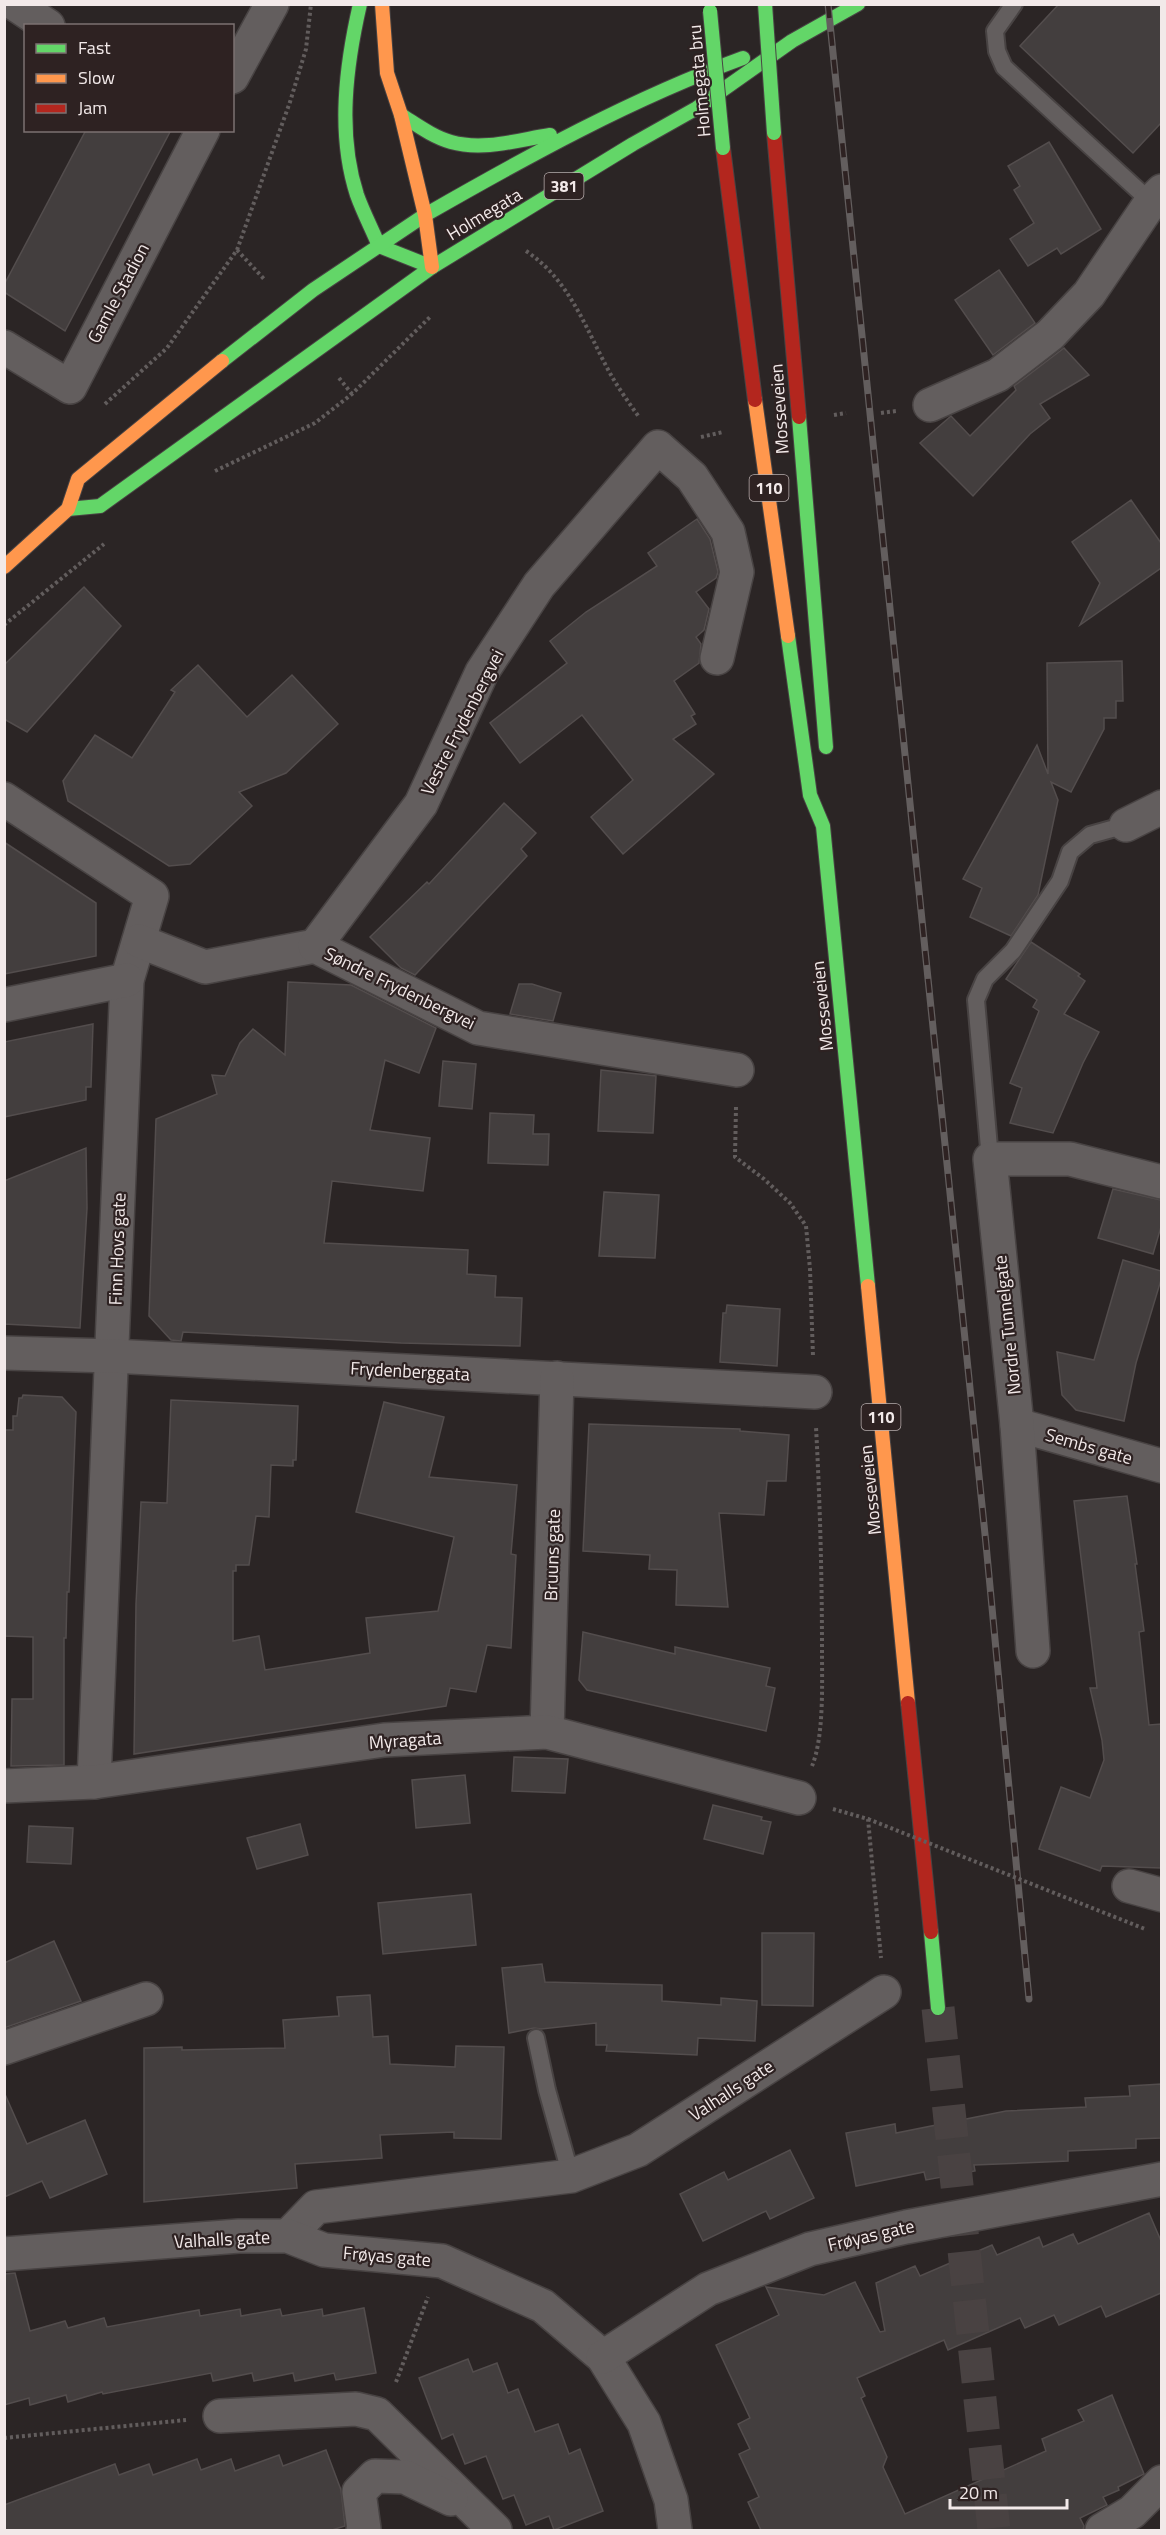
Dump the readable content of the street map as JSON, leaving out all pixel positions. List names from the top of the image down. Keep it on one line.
{"streets":{"main road":["Holmegata bru","381","Holmegata","Mosseveien","110"],"street":["Gamle Stadion","Vestre Frydenbergvei","Søndre Frydenbergvei","Finn Hovs gate","Nordre Tunnelgate","Frydenberggata","Sembs gate","Bruuns gate","Myragata","Valhalls gate","Frøyas gate"]},"crossings":[["Holmegata bru","Mosseveien"],["381","Holmegata"],["Vestre Frydenbergvei","Søndre Frydenbergvei"],["Søndre Frydenbergvei","Finn Hovs gate"],["Finn Hovs gate","Frydenberggata"],["Finn Hovs gate","Myragata"],["Nordre Tunnelgate","Sembs gate"],["Frydenberggata","Bruuns gate"],["Bruuns gate","Myragata"],["Valhalls gate","Frøyas gate"]],"legend":["Fast","Slow","Jam"],"scale_bar":"20 m"}
